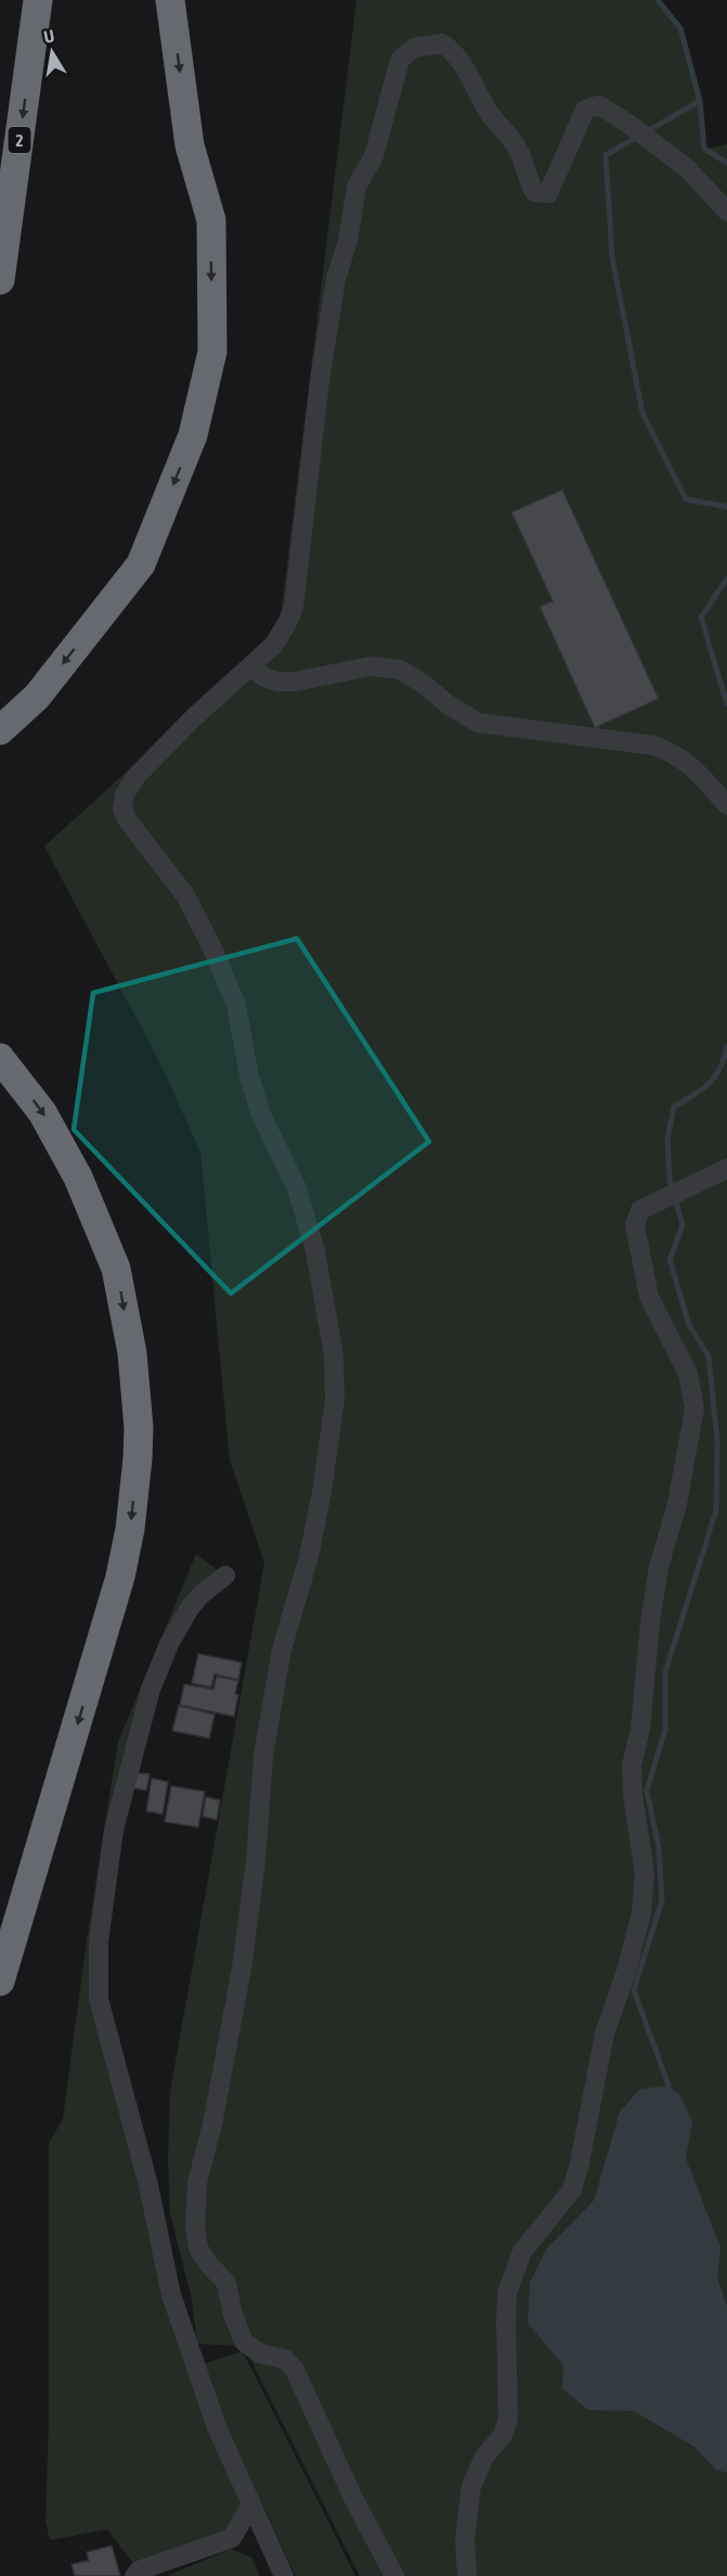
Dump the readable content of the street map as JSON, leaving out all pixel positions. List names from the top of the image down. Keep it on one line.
{"streets":{"highway":["2"]},"north":"top"}
